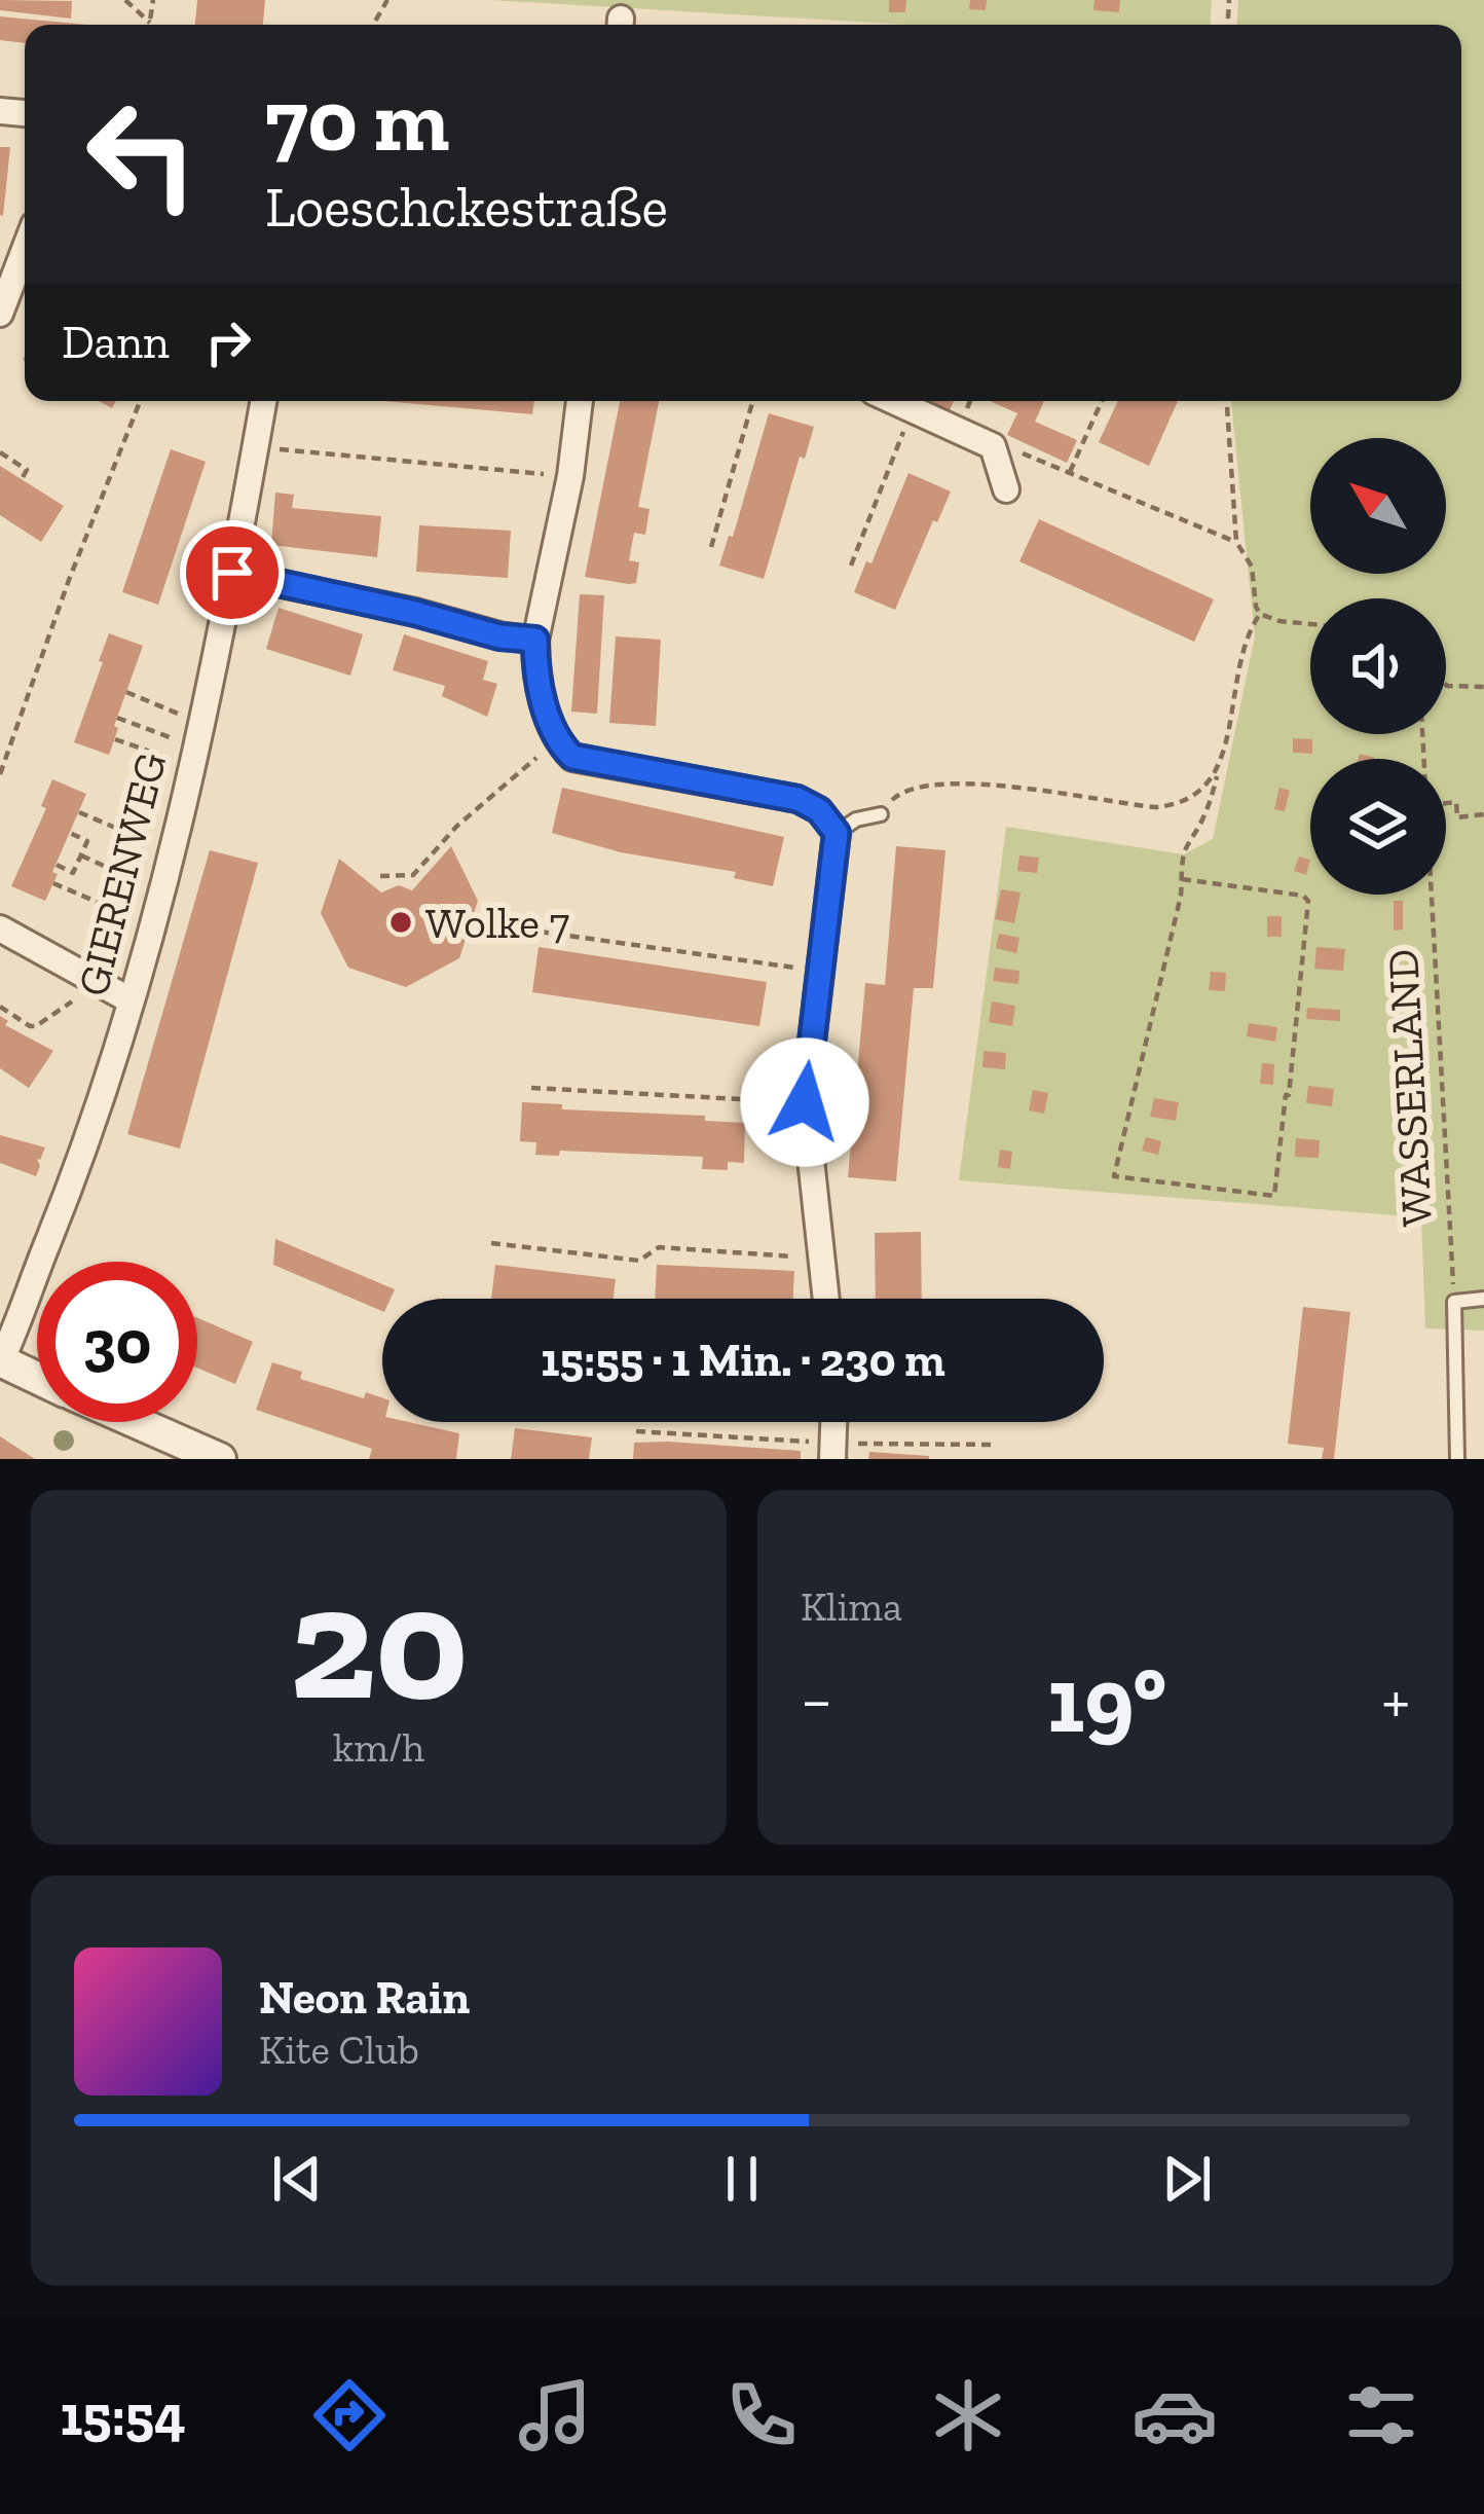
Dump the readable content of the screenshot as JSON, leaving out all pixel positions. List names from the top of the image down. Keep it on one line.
{"streets":{"street":["GIERENWEG"],"path":["WASSERLAND"]},"places":["Wolke 7"],"north":"top left","page":{"turn":["70 m","Loeschckestraße"],"then":"Dann","limit":"30","trip":"15:55 · 1 Min. · 230 m","tile":[["20","km/h"],"Klima"],"heat":["−","19°","+"],"song":["Neon Rain","Kite Club"],"tabs":"15:54"}}
